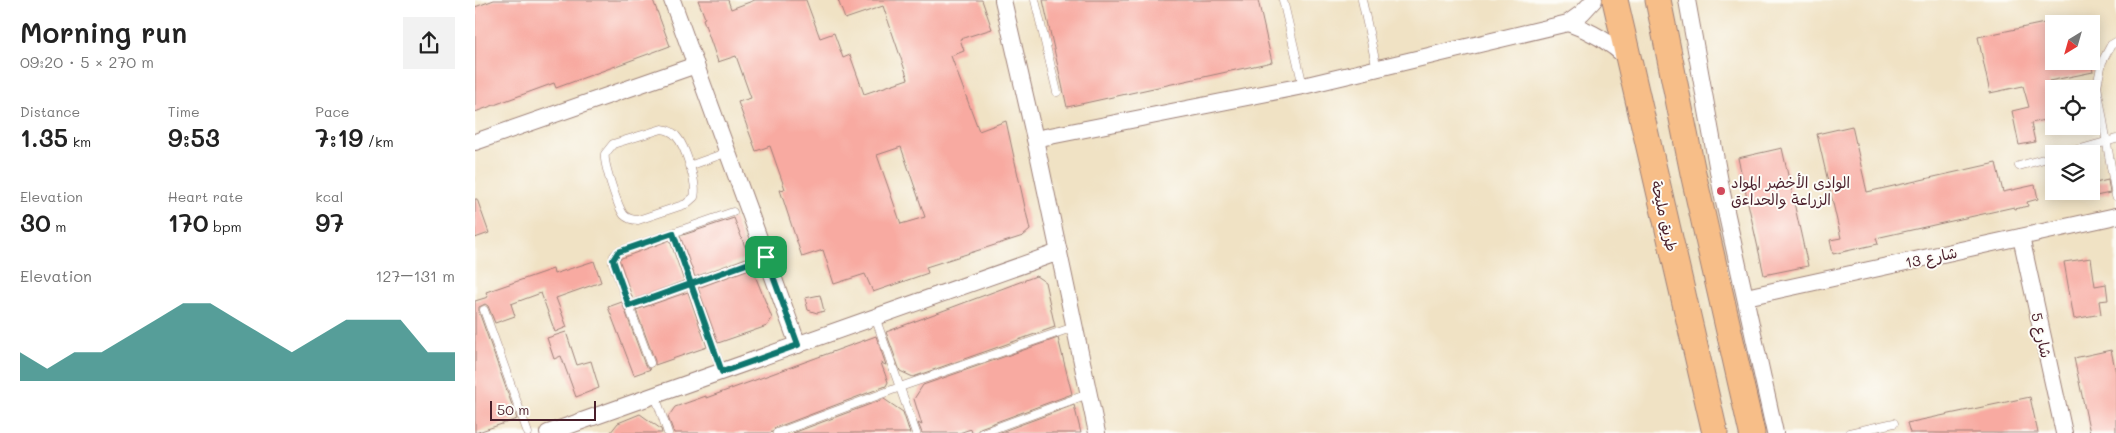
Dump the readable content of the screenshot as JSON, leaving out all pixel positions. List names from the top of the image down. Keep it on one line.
{"streets":{"main road":["طريق مليحة"],"street":["شارع 13","شارع 5"]},"crossings":[["شارع 13","شارع 5"]],"places":["الوادى الأخضر المواد الزراعة والحداءق"],"scale_bar":"50 m","north":"bottom left","page":{"heading":["Morning run","09:20 · 5 × 270 m"],"stats":[["Distance","1.35 km"],["Time","9:53"],["Pace","7:19 /km"],["Elevation","30 m"],["Heart rate","170 bpm"],["kcal","97"]],"chart":["Elevation","127–131 m"],"scale":"50 m"}}
